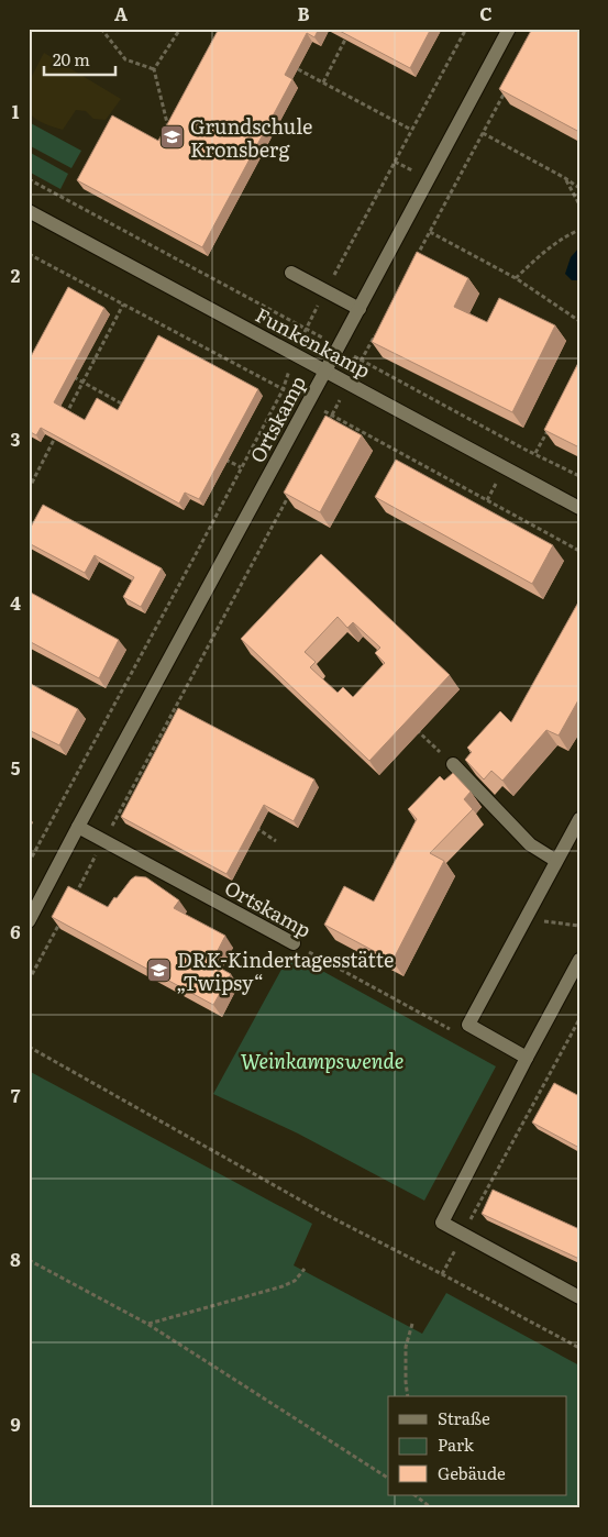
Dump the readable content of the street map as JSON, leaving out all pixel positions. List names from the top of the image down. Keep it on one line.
{"streets":{"street":["Funkenkamp","Ortskamp"]},"crossings":[["Funkenkamp","Ortskamp"]],"parks":["Weinkampswende"],"places":{"school or university":["Grundschule Kronsberg","DRK-Kindertagesstätte „Twipsy“"]},"legend":["Straße","Park","Gebäude"],"scale_bar":"20 m","grid":{"columns":["A","B","C"],"rows":["1","2","3","4","5","6","7","8","9"]}}
